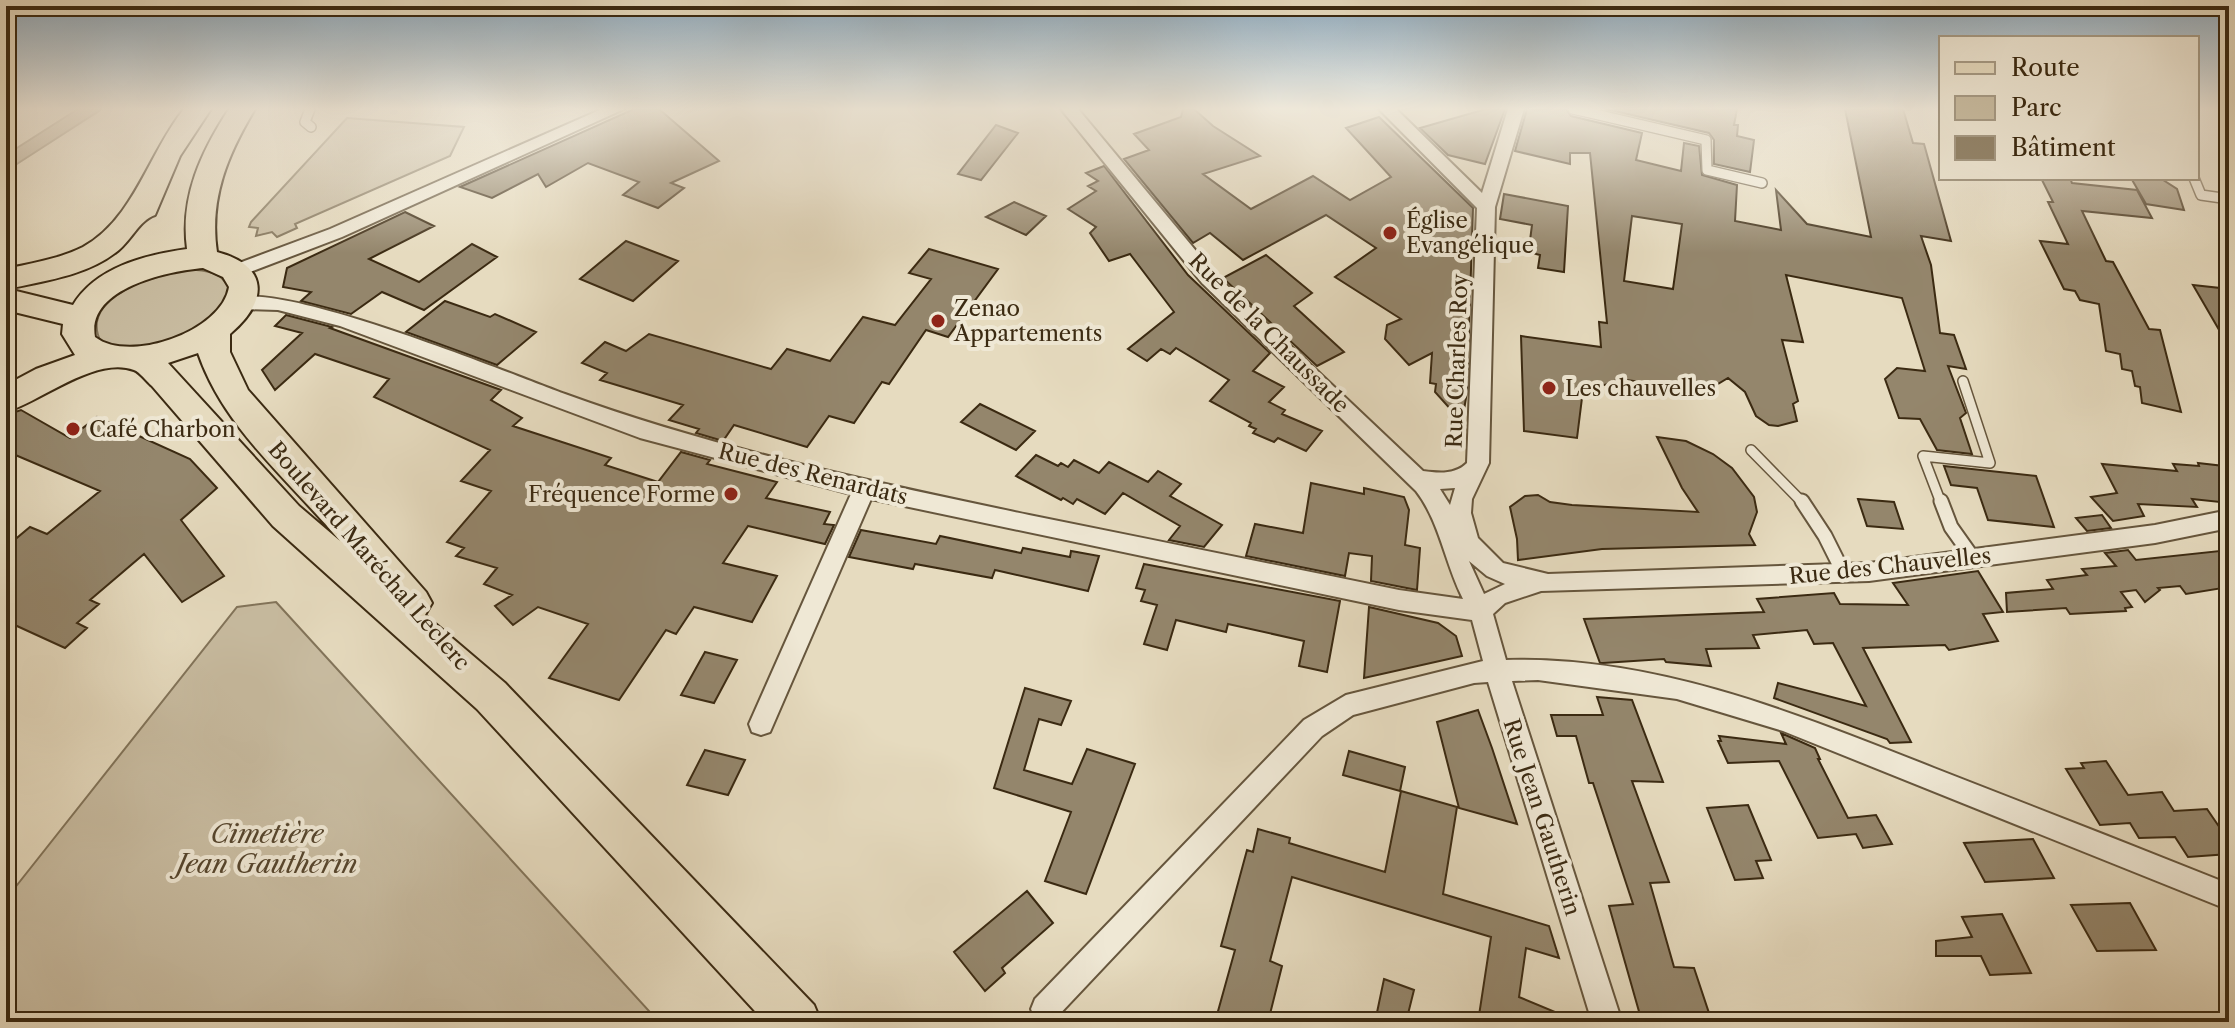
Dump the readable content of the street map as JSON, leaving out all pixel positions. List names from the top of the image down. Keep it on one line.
{"streets":{"main road":["Boulevard Maréchal Leclerc"],"street":["Rue de la Chaussade","Rue Charles Roy","Rue des Renardats","Rue des Chauvelles","Rue Jean Gautherin"]},"crossings":[["Rue de la Chaussade","Rue Charles Roy"],["Rue de la Chaussade","Rue des Renardats"],["Rue de la Chaussade","Rue des Chauvelles"],["Rue de la Chaussade","Rue Jean Gautherin"],["Rue Charles Roy","Rue des Renardats"],["Rue Charles Roy","Rue des Chauvelles"],["Rue Charles Roy","Rue Jean Gautherin"],["Rue des Renardats","Rue des Chauvelles"],["Rue des Renardats","Rue Jean Gautherin"],["Rue des Chauvelles","Rue Jean Gautherin"]],"parks":["Cimetière Jean Gautherin"],"places":["Église Evangélique","Zenao Appartements","Les chauvelles","Café Charbon","Fréquence Forme"],"legend":["Route","Parc","Bâtiment"]}
